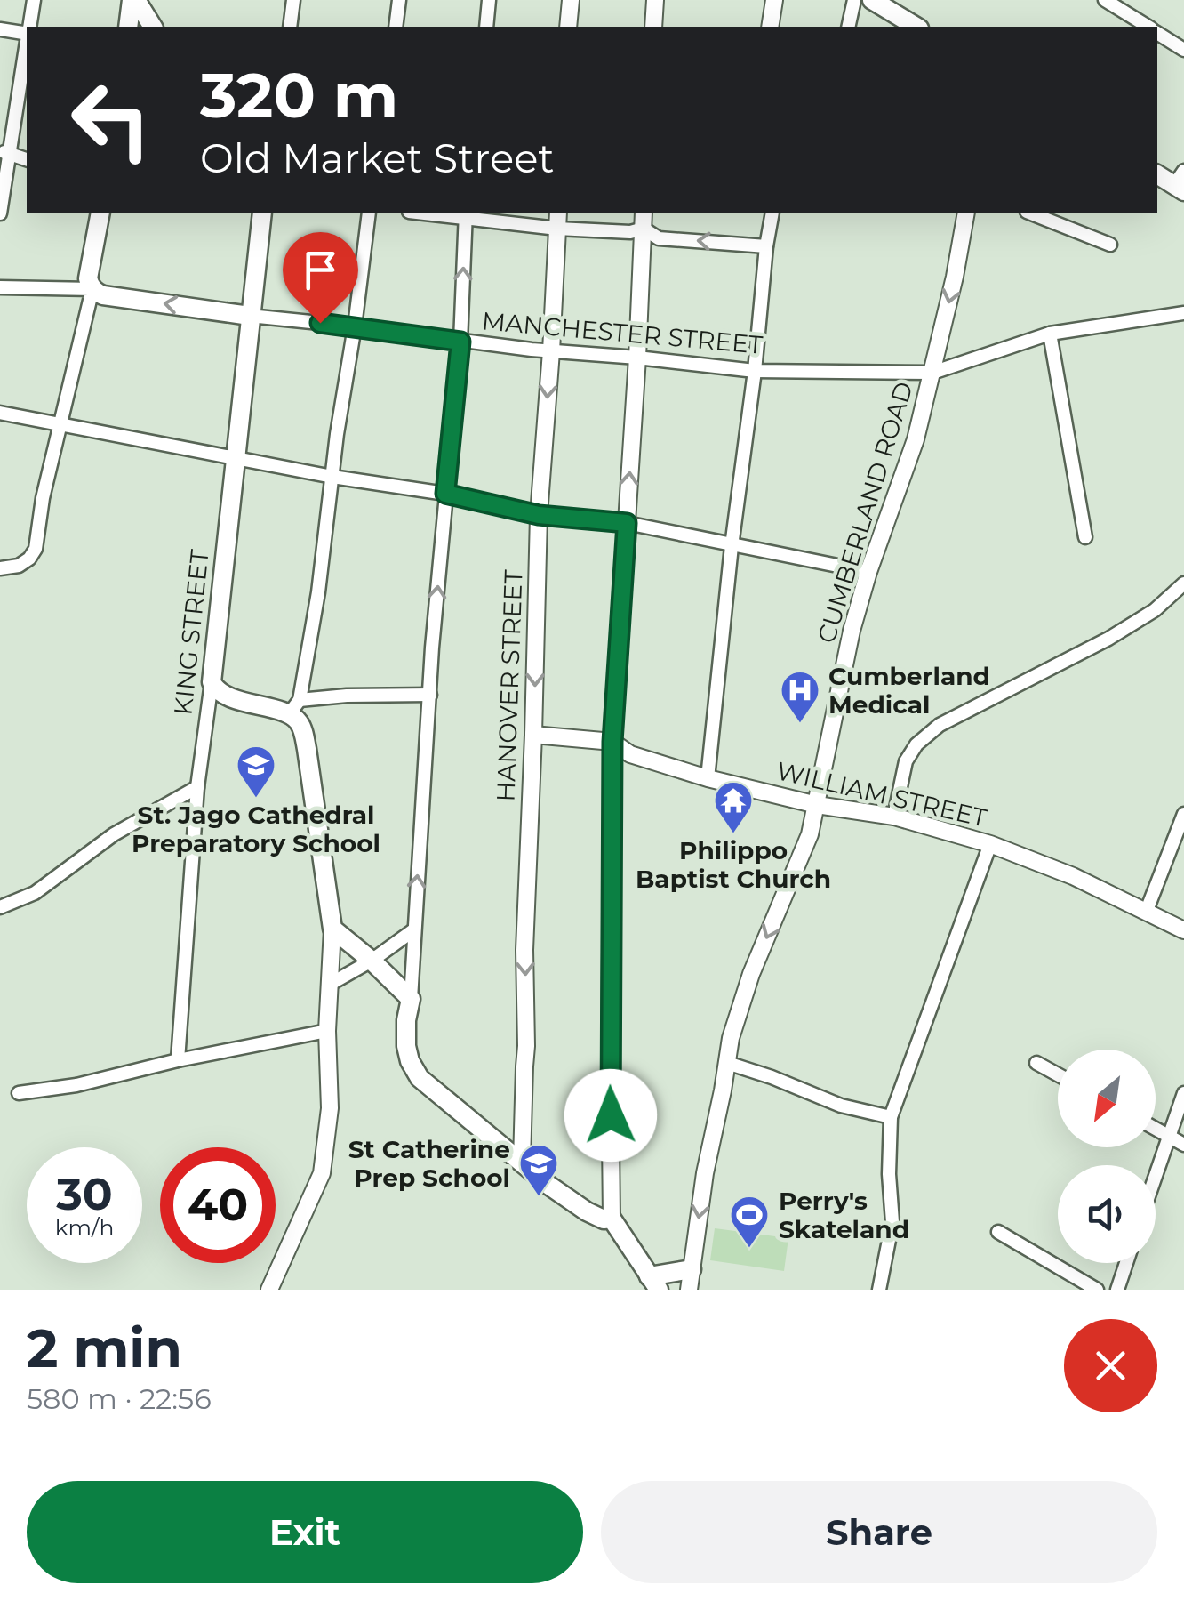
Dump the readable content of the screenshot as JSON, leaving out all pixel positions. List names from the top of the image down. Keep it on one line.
{"streets":{"main road":["MANCHESTER STREET","KING STREET"],"street":["CUMBERLAND ROAD","HANOVER STREET","WILLIAM STREET"]},"crossings":[["MANCHESTER STREET","CUMBERLAND ROAD"],["MANCHESTER STREET","KING STREET"],["MANCHESTER STREET","HANOVER STREET"],["CUMBERLAND ROAD","WILLIAM STREET"]],"places":{"hospital":["Cumberland Medical"],"school or university":["St. Jago Cathedral Preparatory School","St Catherine Prep School"],"temple":["Philippo Baptist Church"],"sports":["Perry's Skateland"]},"north":"bottom left","page":{"turn":["320 m","Old Market Street"],"speed":"30 km/h","limit":"40","heading":["2 min","580 m · 22:56"],"buttons":["Exit","Share"]}}
